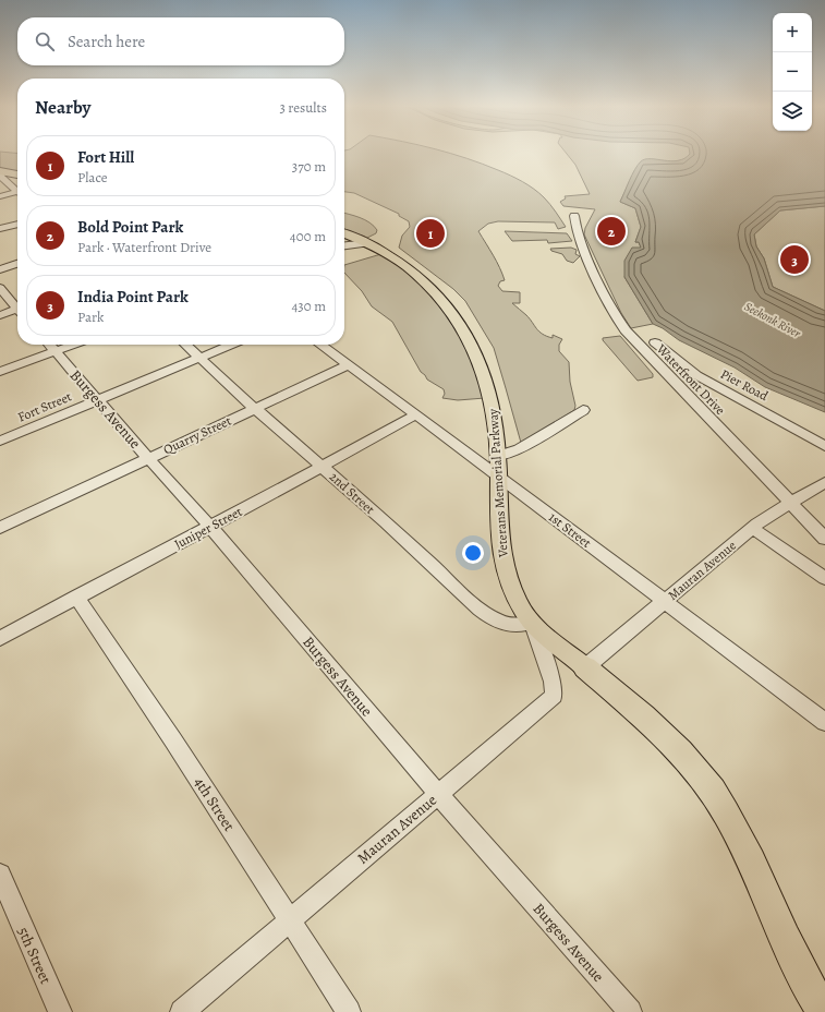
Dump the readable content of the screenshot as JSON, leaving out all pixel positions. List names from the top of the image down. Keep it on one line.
{"streets":{"main road":["Veterans Memorial Parkway"],"street":["Waterfront Drive","Pier Road","Fort Street","Burgess Avenue","Quarry Street","2nd Street","Juniper Street","1st Street","Mauran Avenue","4th Street","5th Street"]},"crossings":[["Waterfront Drive","Mauran Avenue"],["Fort Street","Burgess Avenue"],["Fort Street","2nd Street"],["Burgess Avenue","Quarry Street"],["Burgess Avenue","Juniper Street"],["Burgess Avenue","Mauran Avenue"],["Quarry Street","2nd Street"],["Quarry Street","1st Street"],["Veterans Memorial Parkway","2nd Street"],["Veterans Memorial Parkway","1st Street"],["Veterans Memorial Parkway","Mauran Avenue"],["2nd Street","Juniper Street"],["2nd Street","Mauran Avenue"],["Juniper Street","1st Street"],["Juniper Street","4th Street"],["1st Street","Mauran Avenue"],["Mauran Avenue","4th Street"]],"water":["Seekonk River"],"page":{"map_buttons":["+","−"],"search":"Search here","heading":["Nearby","3 results"],"list":[{"mark":"1","name":"Fort Hill","note":"Place","value":"370 m"},{"mark":"2","name":"Bold Point Park","note":"Park · Waterfront Drive","value":"400 m"},{"mark":"3","name":"India Point Park","note":"Park","value":"430 m"}],"pins":["2","1","3"]}}
